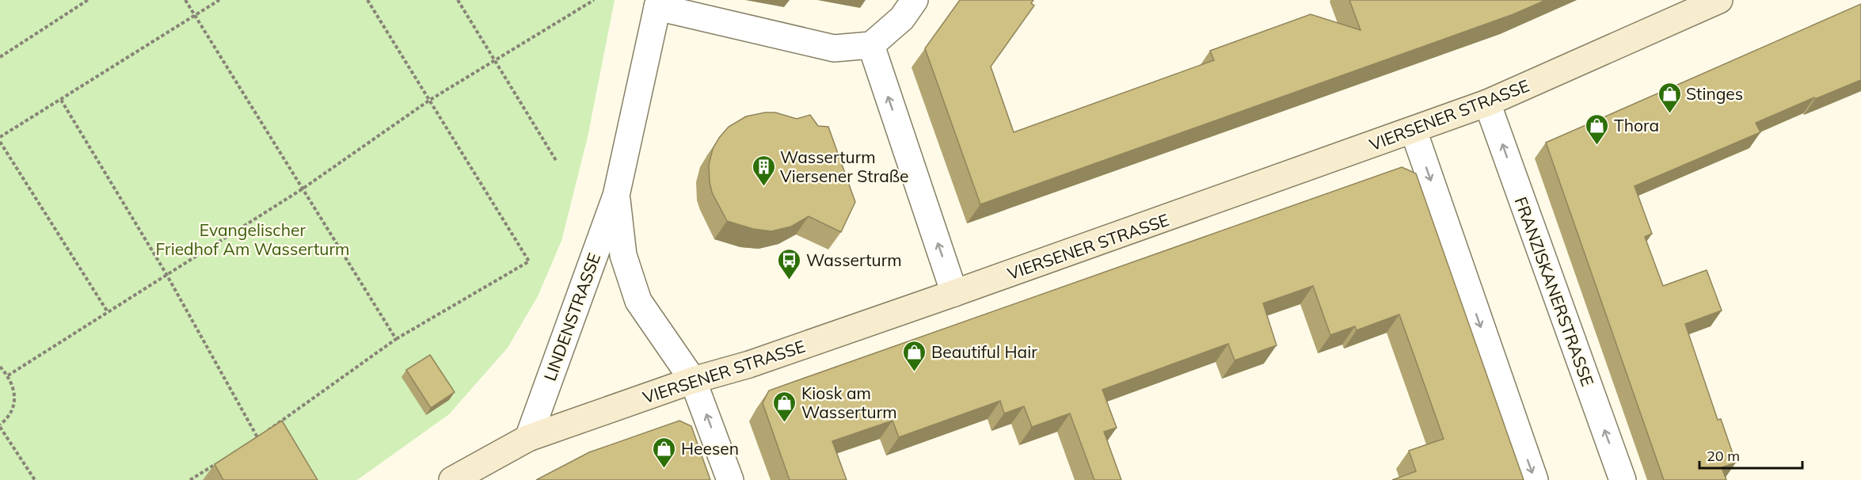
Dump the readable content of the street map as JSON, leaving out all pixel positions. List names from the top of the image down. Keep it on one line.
{"streets":{"main road":["VIERSENER STRASSE"],"street":["FRANZISKANERSTRASSE","LINDENSTRASSE"]},"crossings":[["VIERSENER STRASSE","FRANZISKANERSTRASSE"],["VIERSENER STRASSE","LINDENSTRASSE"]],"parks":["Evangelischer Friedhof Am Wasserturm"],"places":{"shop":["Stinges","Thora","Beautiful Hair","Kiosk am Wasserturm","Heesen"],"building":["Wasserturm Viersener Straße"],"bus stop":["Wasserturm"]},"scale_bar":"20 m"}
